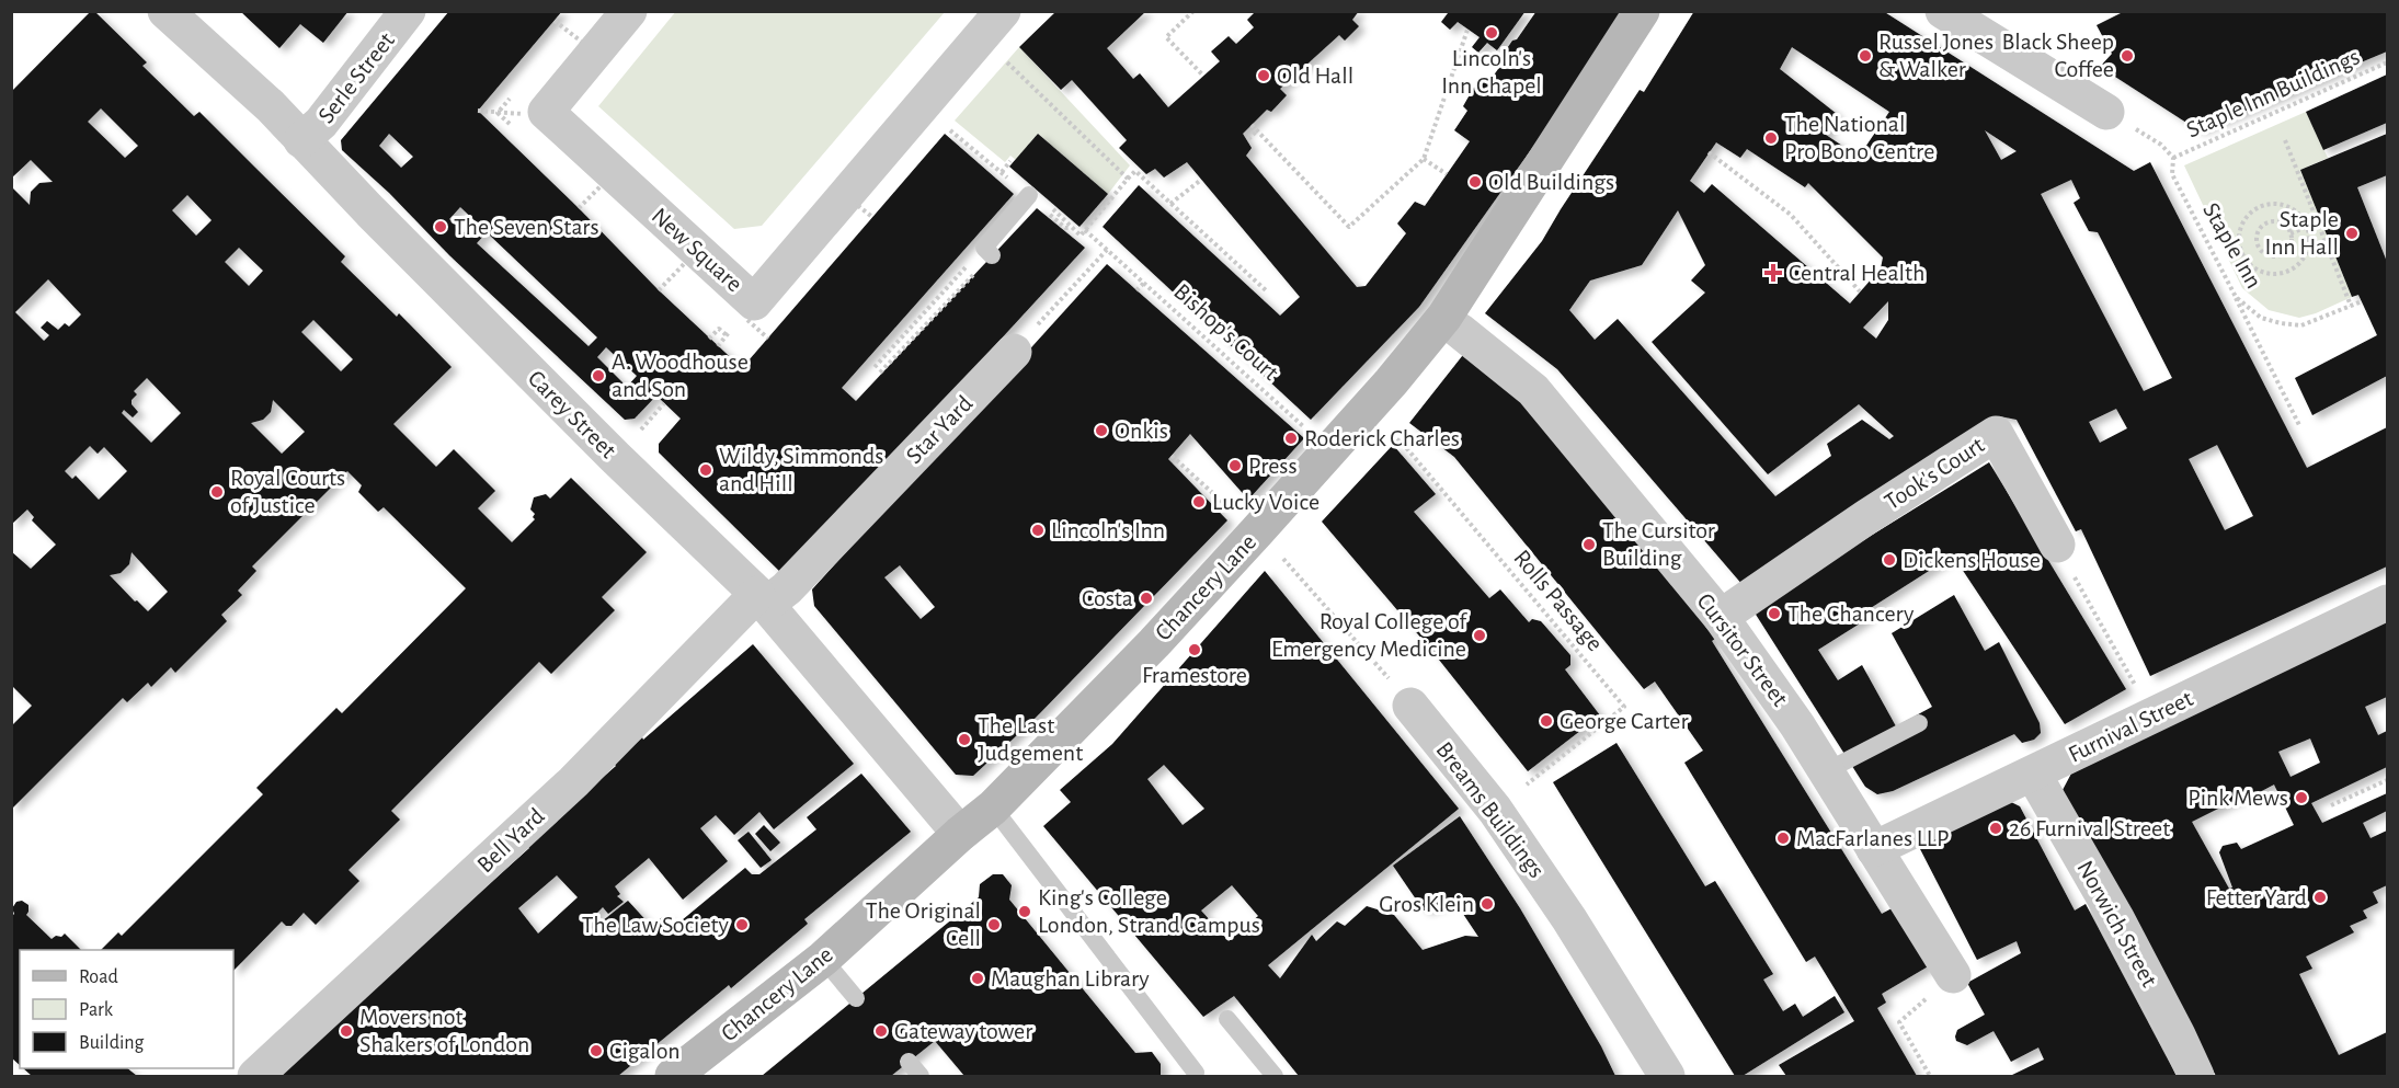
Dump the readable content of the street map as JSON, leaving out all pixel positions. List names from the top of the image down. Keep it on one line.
{"streets":{"main road":["Chancery Lane"],"street":["Serle Street","New Square","Carey Street","Star Yard","Took's Court","Cursitor Street","Furnival Street","Breams Buildings","Bell Yard","Norwich Street"],"path":["Staple Inn Buildings","Staple Inn","Bishop's Court","Rolls Passage"]},"crossings":[["Serle Street","Carey Street"],["Staple Inn Buildings","Staple Inn"],["Carey Street","Star Yard"],["Carey Street","Chancery Lane"],["Carey Street","Bell Yard"],["Star Yard","Bell Yard"],["Took's Court","Cursitor Street"],["Cursitor Street","Furnival Street"],["Furnival Street","Norwich Street"]],"places":{"other":["Lincoln's Inn Chapel","Russel Jones & Walker","Black Sheep Coffee","Old Hall","The National Pro Bono Centre","Old Buildings","The Seven Stars","Staple Inn Hall","A. Woodhouse and Son","Onkis","Roderick Charles","Press","Wildy, Simmonds and Hill","Royal Courts of Justice","Lucky Voice","Lincoln's Inn","The Cursitor Building","Dickens House","Costa","The Chancery","Royal College of Emergency Medicine","Framestore","George Carter","The Last Judgement","Pink Mews","26 Furnival Street","MacFarlanes LLP","Fetter Yard","Gros Klein","King's College London, Strand Campus","The Law Society","The Original Cell","Maughan Library","Movers not Shakers of London","Gateway tower","Cigalon"],"health":["Central Health"]},"legend":["Road","Park","Building"]}
